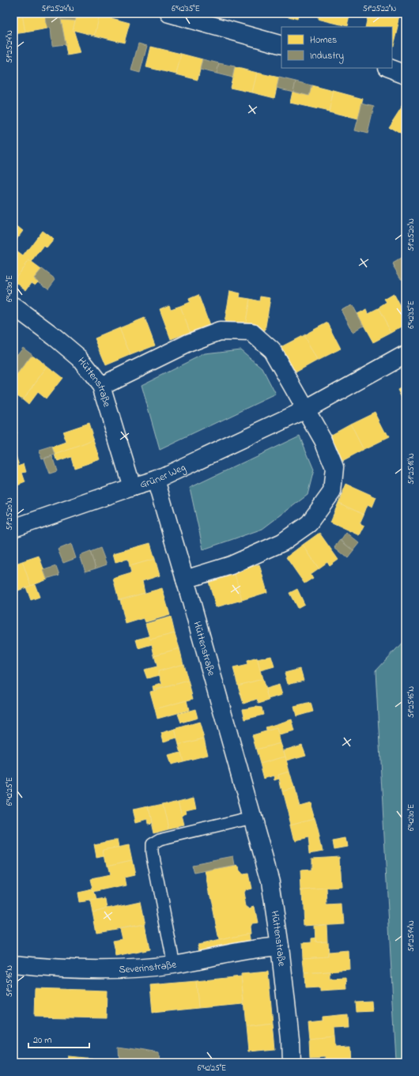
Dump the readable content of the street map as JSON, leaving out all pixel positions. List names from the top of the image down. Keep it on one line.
{"streets":{"street":["Hüttenstraße","Grüner Weg","Severinstraße"]},"crossings":[["Hüttenstraße","Grüner Weg"],["Hüttenstraße","Severinstraße"]],"legend":["Homes","Industry"],"scale_bar":"20 m","coordinates":["51°25'24\"N","6°42'35\"E","51°25'22\"N","51°25'20\"N","6°42'30\"E","51°25'18\"N","51°25'16\"N","6°42'25\"E","51°25'14\"N"]}
